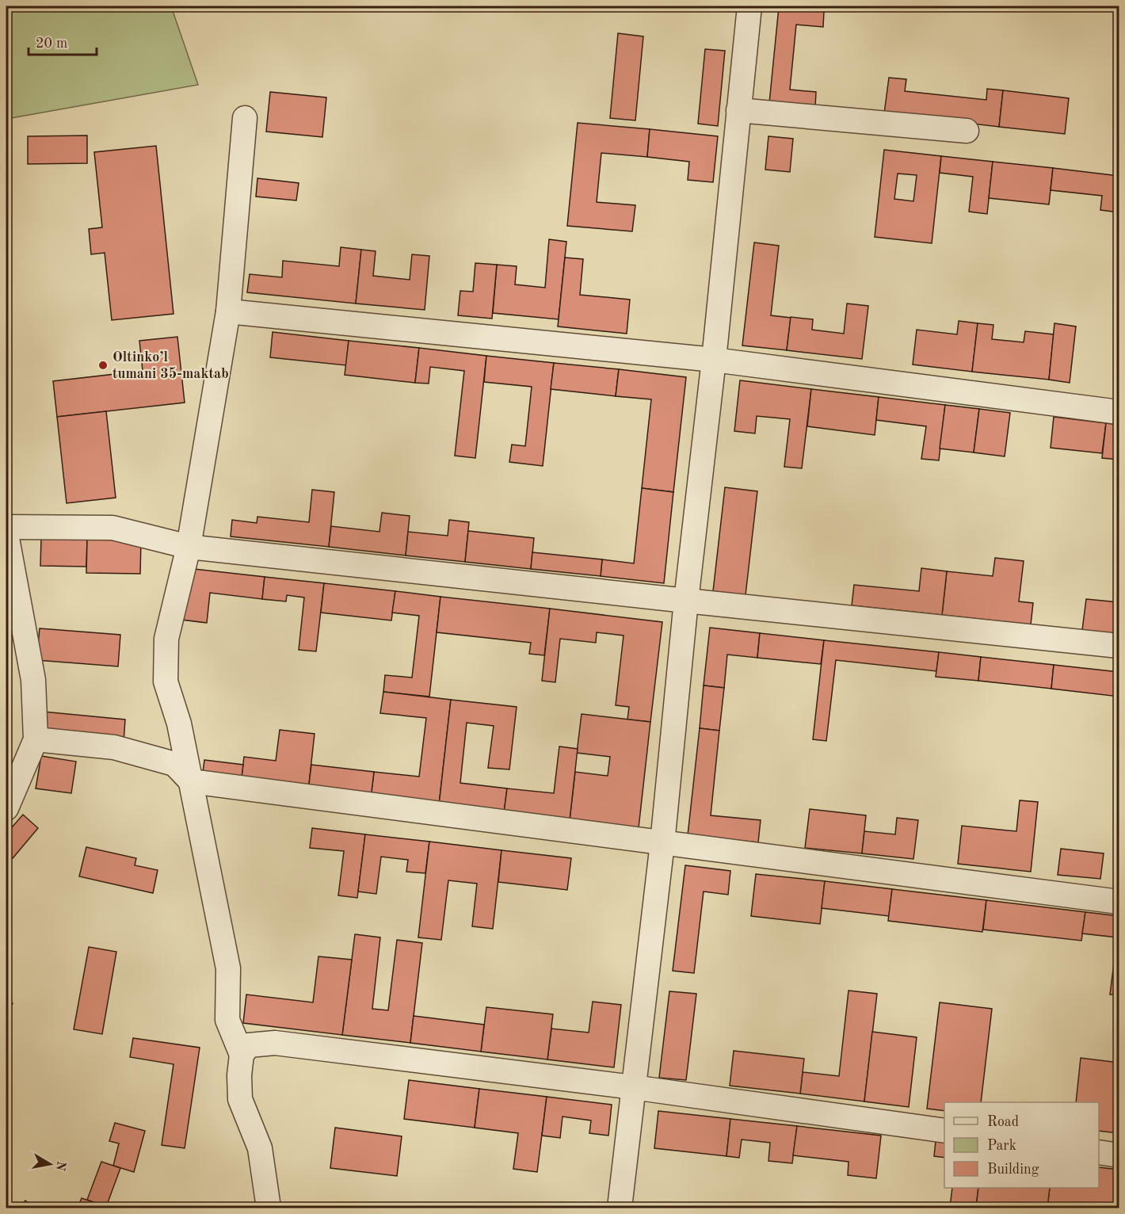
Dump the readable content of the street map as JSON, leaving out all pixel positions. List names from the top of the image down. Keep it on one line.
{"places":["Oltinko’l tumani 35-maktab"],"legend":["Road","Park","Building"],"scale_bar":"20 m","north":"right"}
